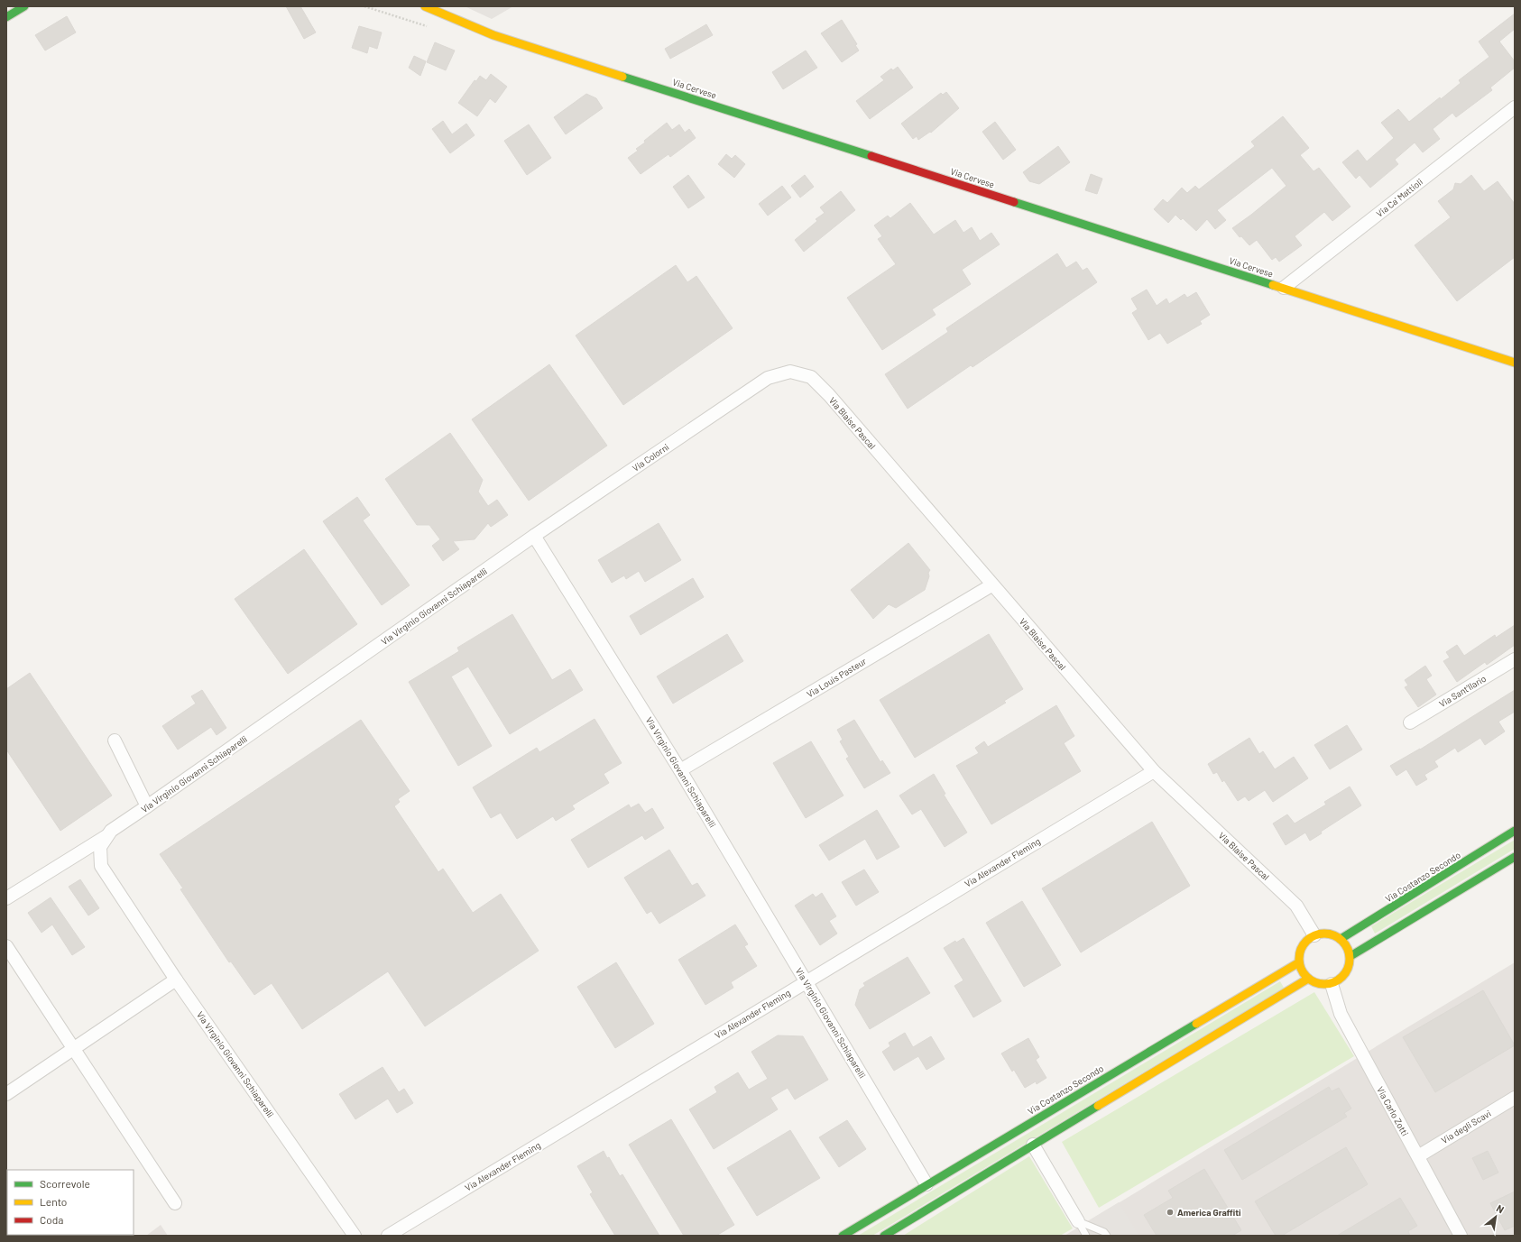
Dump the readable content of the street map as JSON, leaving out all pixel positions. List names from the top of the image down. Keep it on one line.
{"streets":{"street":["Via Cervese","Via Ca' Mattioli","Via Blaise Pascal","Via Colorni","Via Virginio Giovanni Schiaparelli","Via Louis Pasteur","Via Sant'Ilario","Via Alexander Fleming","Via Costanzo Secondo","Via Carlo Zotti","Via degli Scavi"]},"crossings":[["Via Cervese","Via Ca' Mattioli"],["Via Blaise Pascal","Via Colorni"],["Via Blaise Pascal","Via Louis Pasteur"],["Via Blaise Pascal","Via Alexander Fleming"],["Via Blaise Pascal","Via Costanzo Secondo"],["Via Blaise Pascal","Via Carlo Zotti"],["Via Colorni","Via Virginio Giovanni Schiaparelli"],["Via Virginio Giovanni Schiaparelli","Via Louis Pasteur"],["Via Virginio Giovanni Schiaparelli","Via Alexander Fleming"],["Via Virginio Giovanni Schiaparelli","Via Costanzo Secondo"],["Via Costanzo Secondo","Via Carlo Zotti"],["Via Carlo Zotti","Via degli Scavi"]],"places":["America Graffiti"],"legend":["Scorrevole","Lento","Coda"],"north":"top right"}
